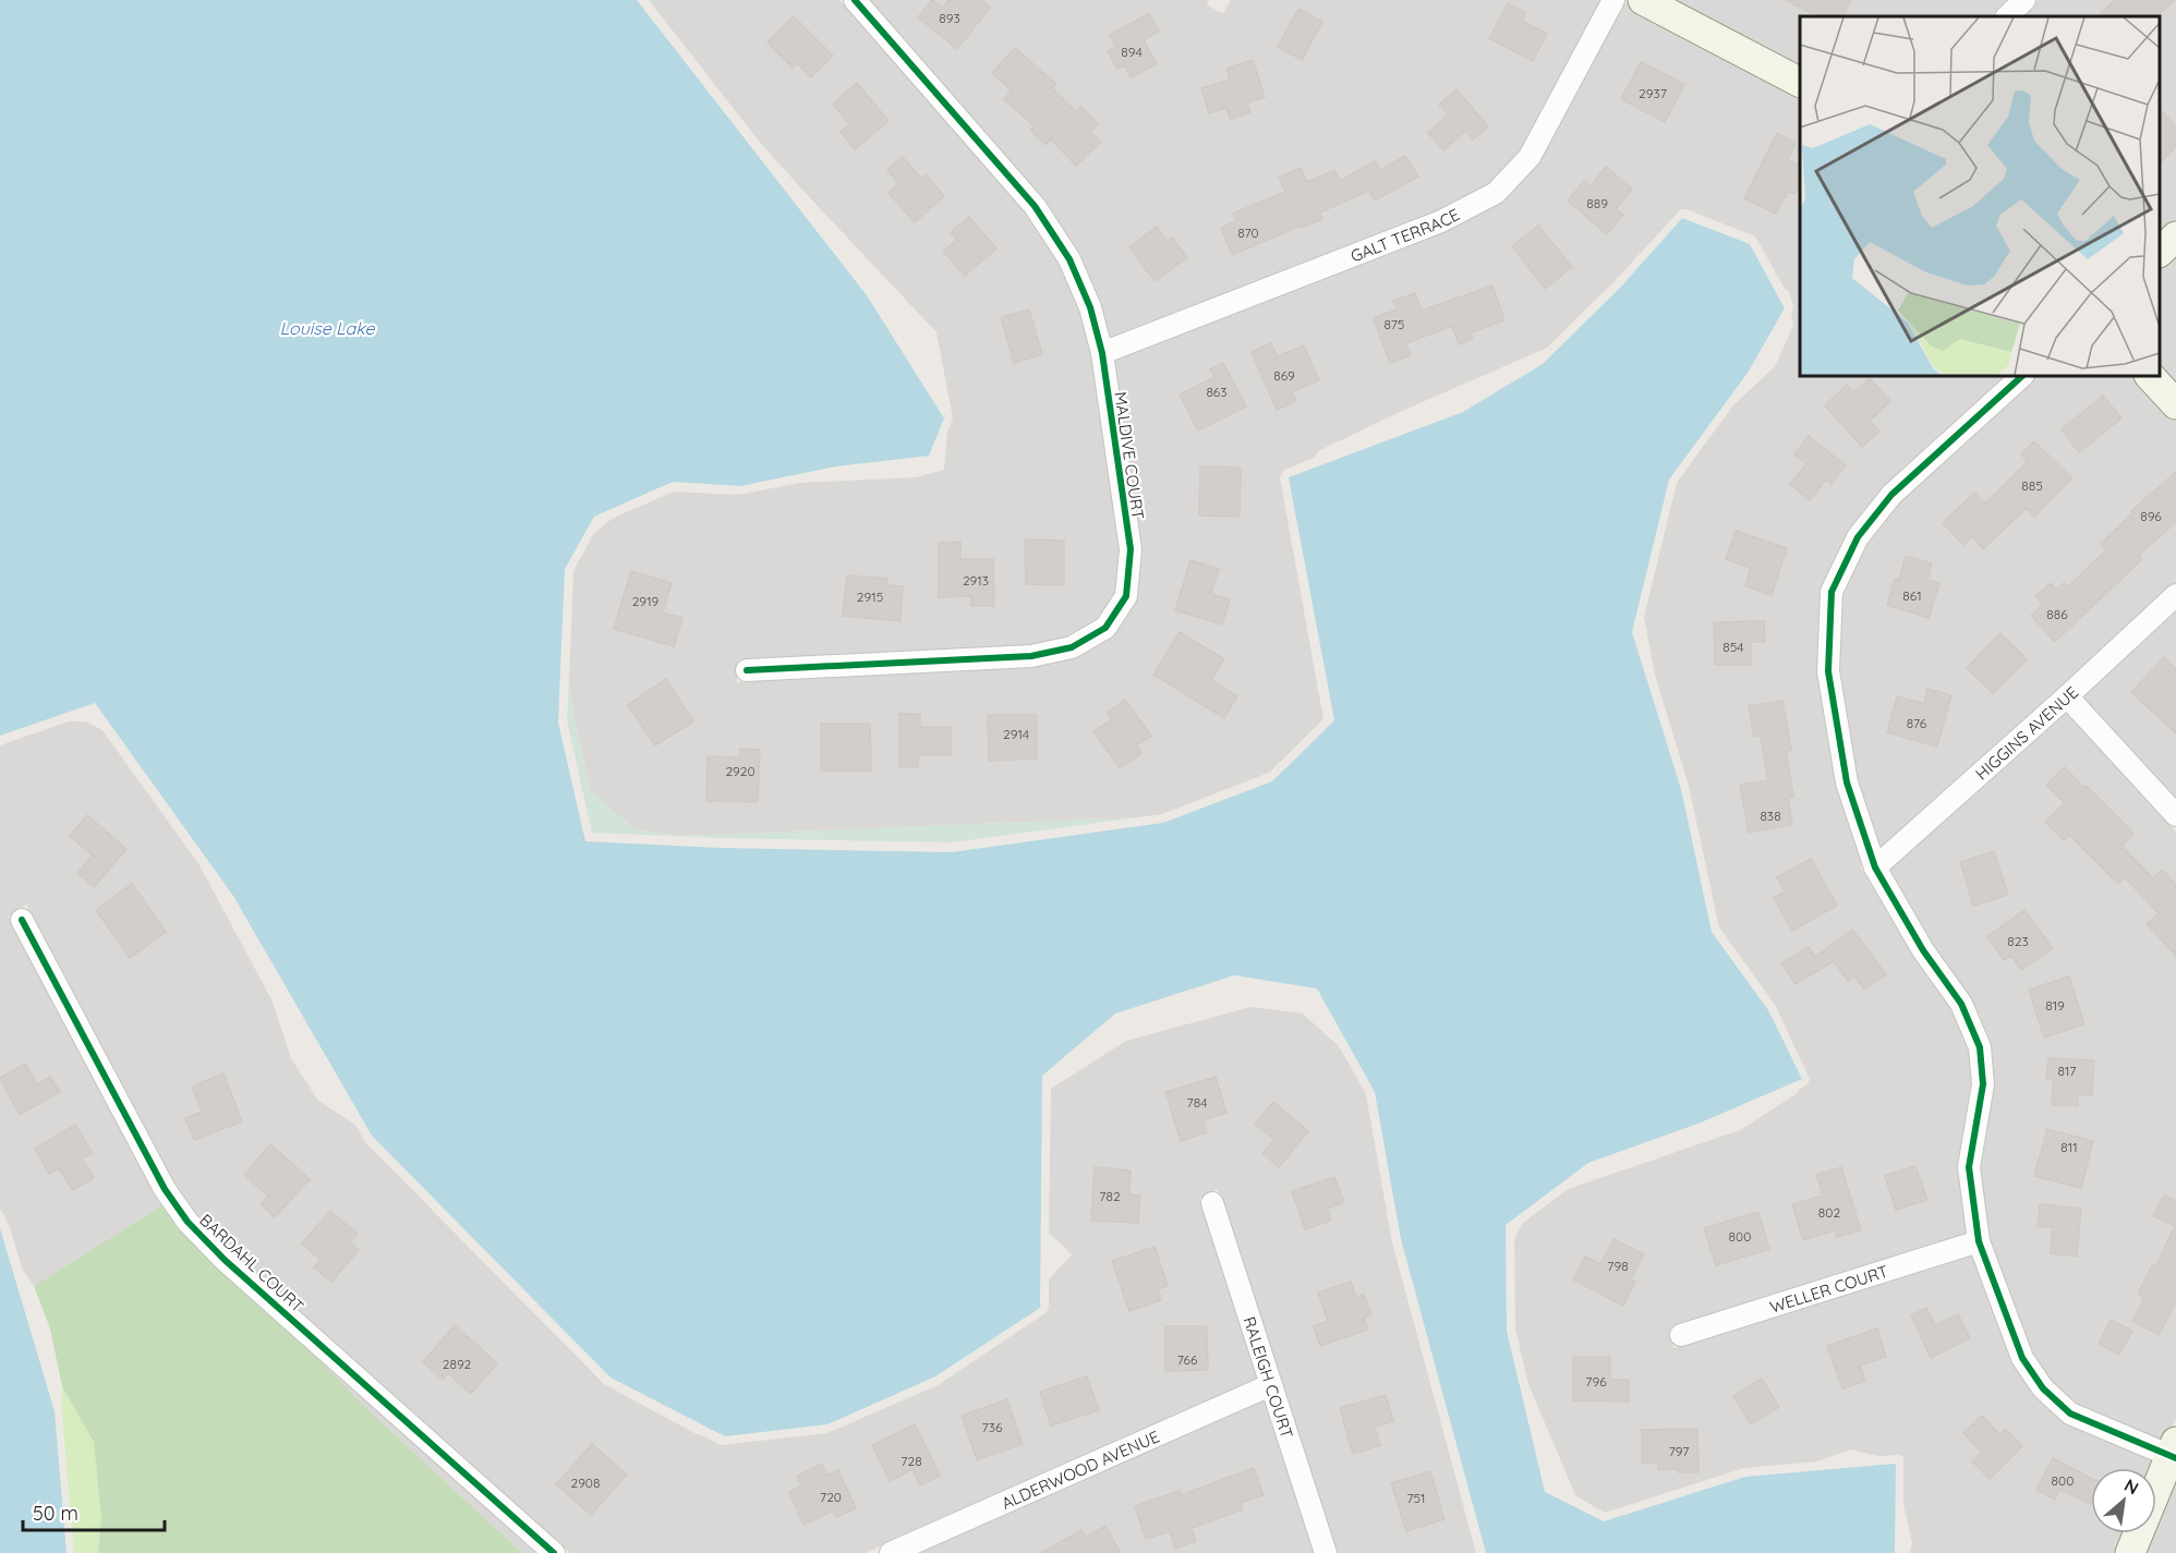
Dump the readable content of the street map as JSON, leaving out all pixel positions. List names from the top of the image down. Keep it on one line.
{"streets":{"street":["GALT TERRACE","MALDIVE COURT","HIGGINS AVENUE","BARDAHL COURT","WELLER COURT","RALEIGH COURT","ALDERWOOD AVENUE"]},"crossings":[["GALT TERRACE","MALDIVE COURT"],["RALEIGH COURT","ALDERWOOD AVENUE"]],"water":["Louise Lake"],"house_numbers":["893","894","2937","889","870","875","869","863","885","896","2913","861","2915","2919","886","854","876","2914","2920","838","823","819","817","784","811","782","802","800","798","766","2892","796","736","797","728","800","2908","720","751"],"scale_bar":"50 m","north":"top right"}
